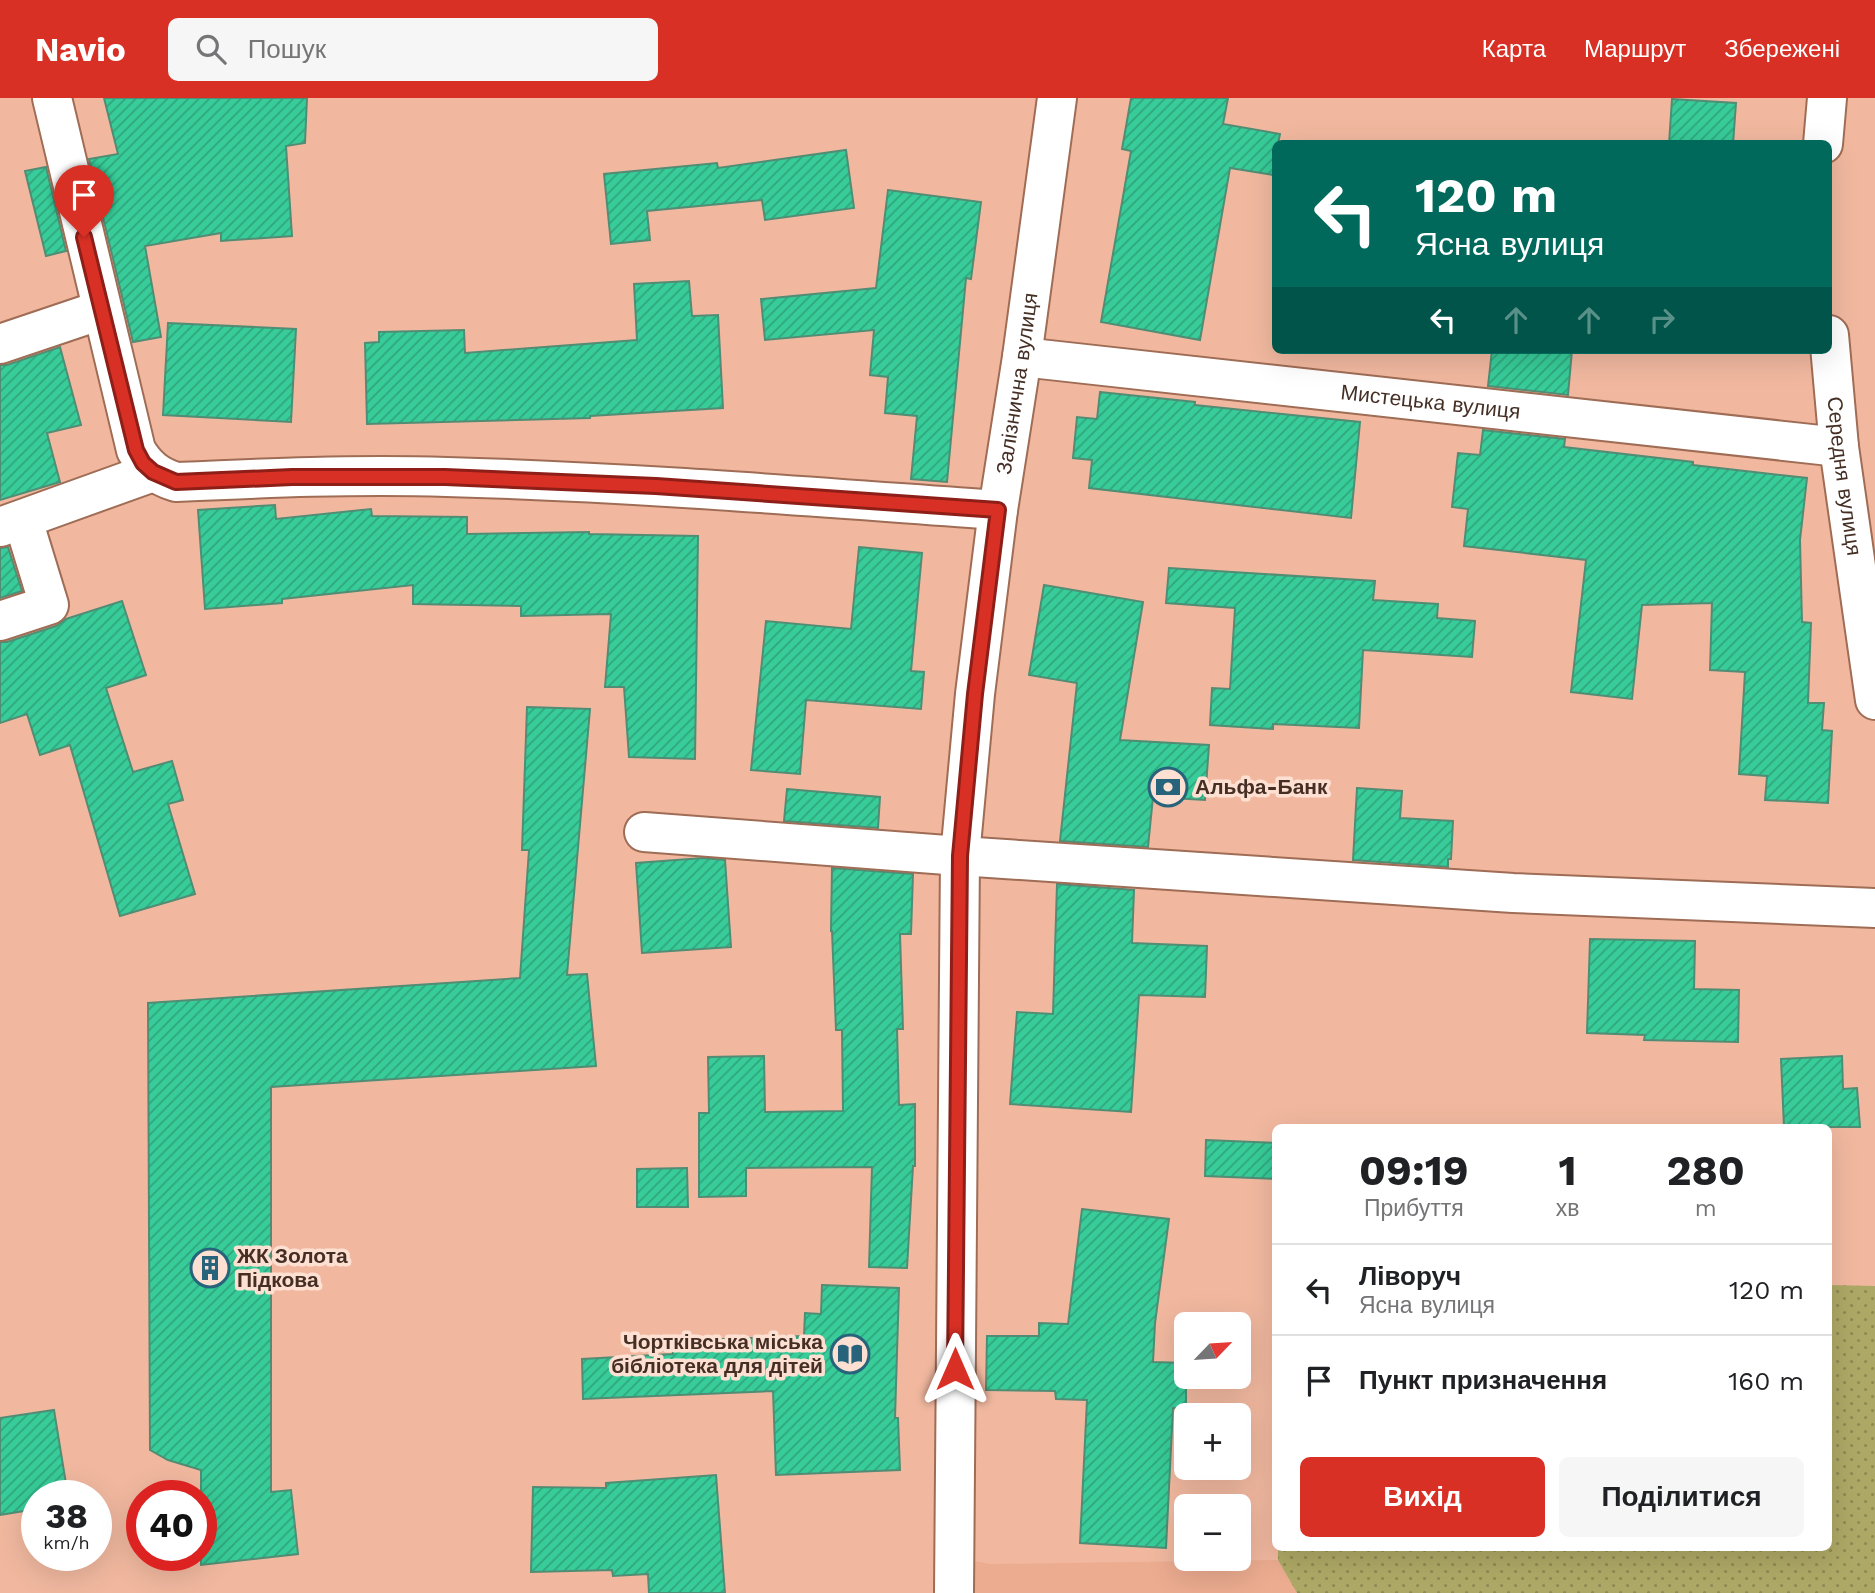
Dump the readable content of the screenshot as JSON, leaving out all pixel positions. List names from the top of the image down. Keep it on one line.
{"streets":{"street":["Залізнична вулиця","Мистецька вулиця","Середня вулиця"]},"crossings":[["Залізнична вулиця","Мистецька вулиця"],["Мистецька вулиця","Середня вулиця"]],"places":{"bank":["Альфа-Банк"],"building":["ЖК Золота Підкова"],"library":["Чортківська міська бібліотека для дітей"]},"north":"top right","page":{"header":"Navio","search":"Пошук","nav":["Карта","Маршрут","Збережені"],"turn":["120 m","Ясна вулиця"],"eta":["09:19","Прибуття","1","хв","280","m"],"list":[{"name":"Ліворуч","note":"Ясна вулиця","value":"120 m"},{"name":"Пункт призначення","value":"160 m"}],"map_buttons":["+","−"],"buttons":["Вихід","Поділитися"],"speed":"38 km/h","limit":"40"}}
